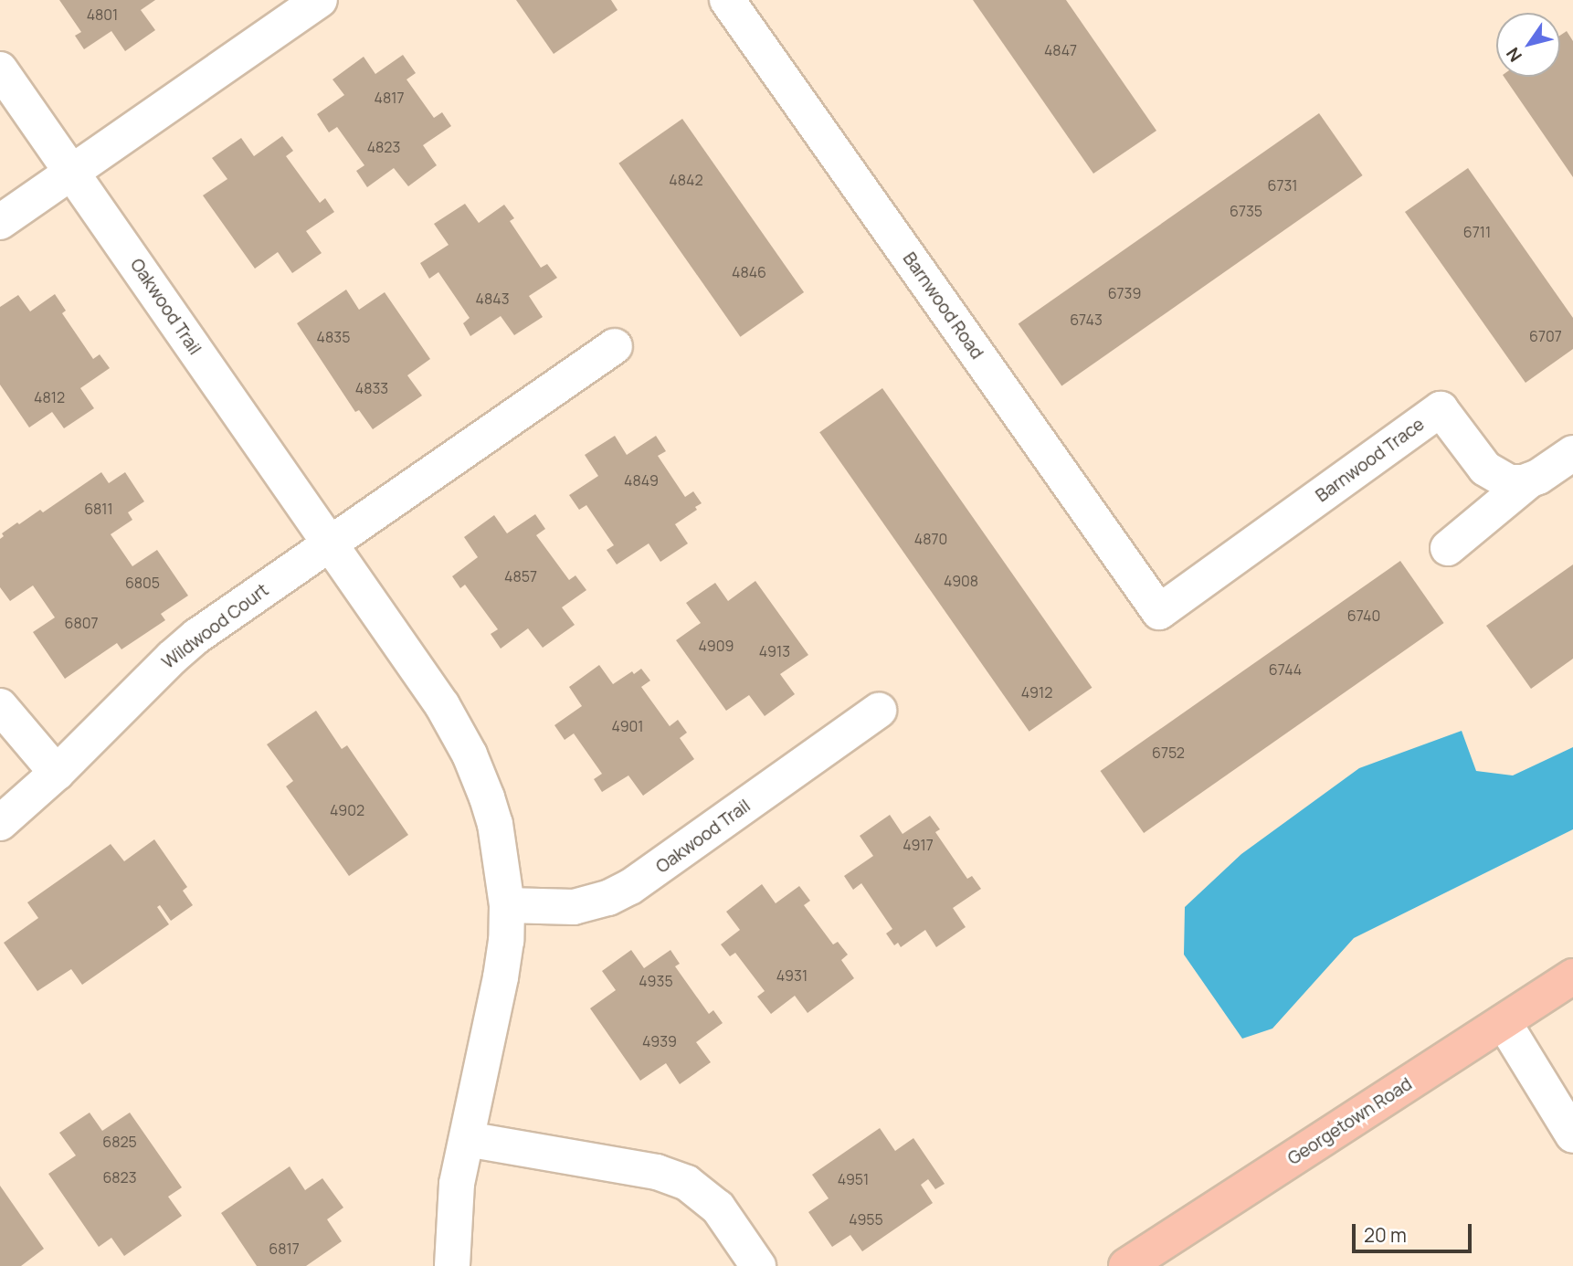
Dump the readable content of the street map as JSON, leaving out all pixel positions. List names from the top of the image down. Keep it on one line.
{"streets":{"main road":["Georgetown Road"],"street":["Barnwood Road","Oakwood Trail","Barnwood Trace","Wildwood Court"]},"crossings":[["Barnwood Road","Barnwood Trace"],["Oakwood Trail","Wildwood Court"]],"house_numbers":["4801","4847","4817","4823","4842","6731","6735","6711","4846","6739","4843","6743","6707","4835","4833","4812","4849","6811","4870","4857","4908","6805","6740","6807","4909","4913","6744","4912","4901","6752","4902","4917","4931","4935","4939","6825","6823","4951","4955","6817"],"scale_bar":"20 m","north":"bottom left"}
